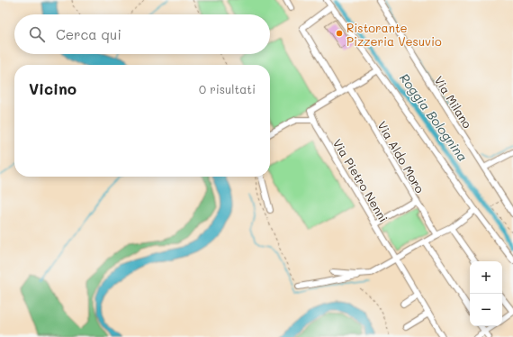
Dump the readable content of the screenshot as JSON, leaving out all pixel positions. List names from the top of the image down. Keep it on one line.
{"streets":{"street":["Via Milano","Via Aldo Moro","Via Pietro Nenni"]},"water":["Roggia Bolognina"],"places":["Ristorante Pizzeria Vesuvio"],"page":{"search":"Cerca qui","heading":["Vicino","0 risultati"],"map_buttons":["+","−"]}}
